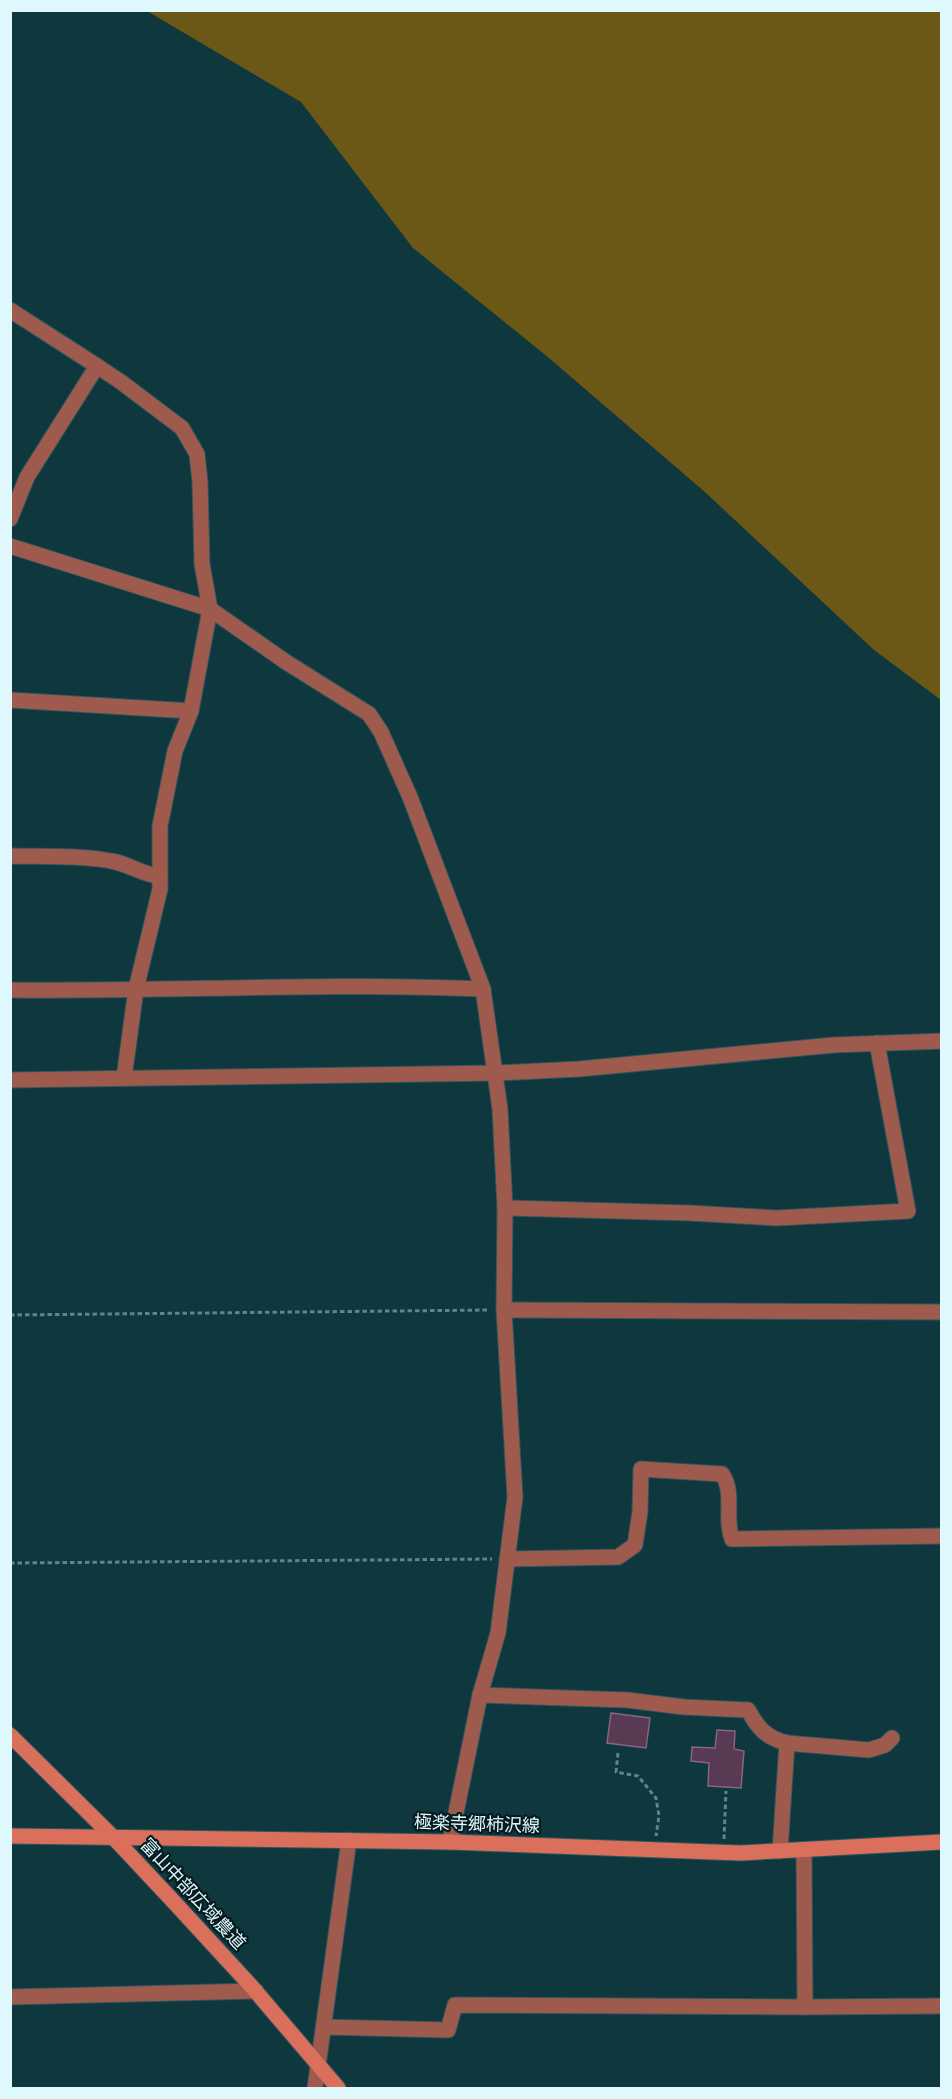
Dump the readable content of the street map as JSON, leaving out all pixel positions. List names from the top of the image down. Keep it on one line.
{"streets":{"main road":["極楽寺郷柿沢線","富山中部広域農道"]},"crossings":[["極楽寺郷柿沢線","富山中部広域農道"]]}
